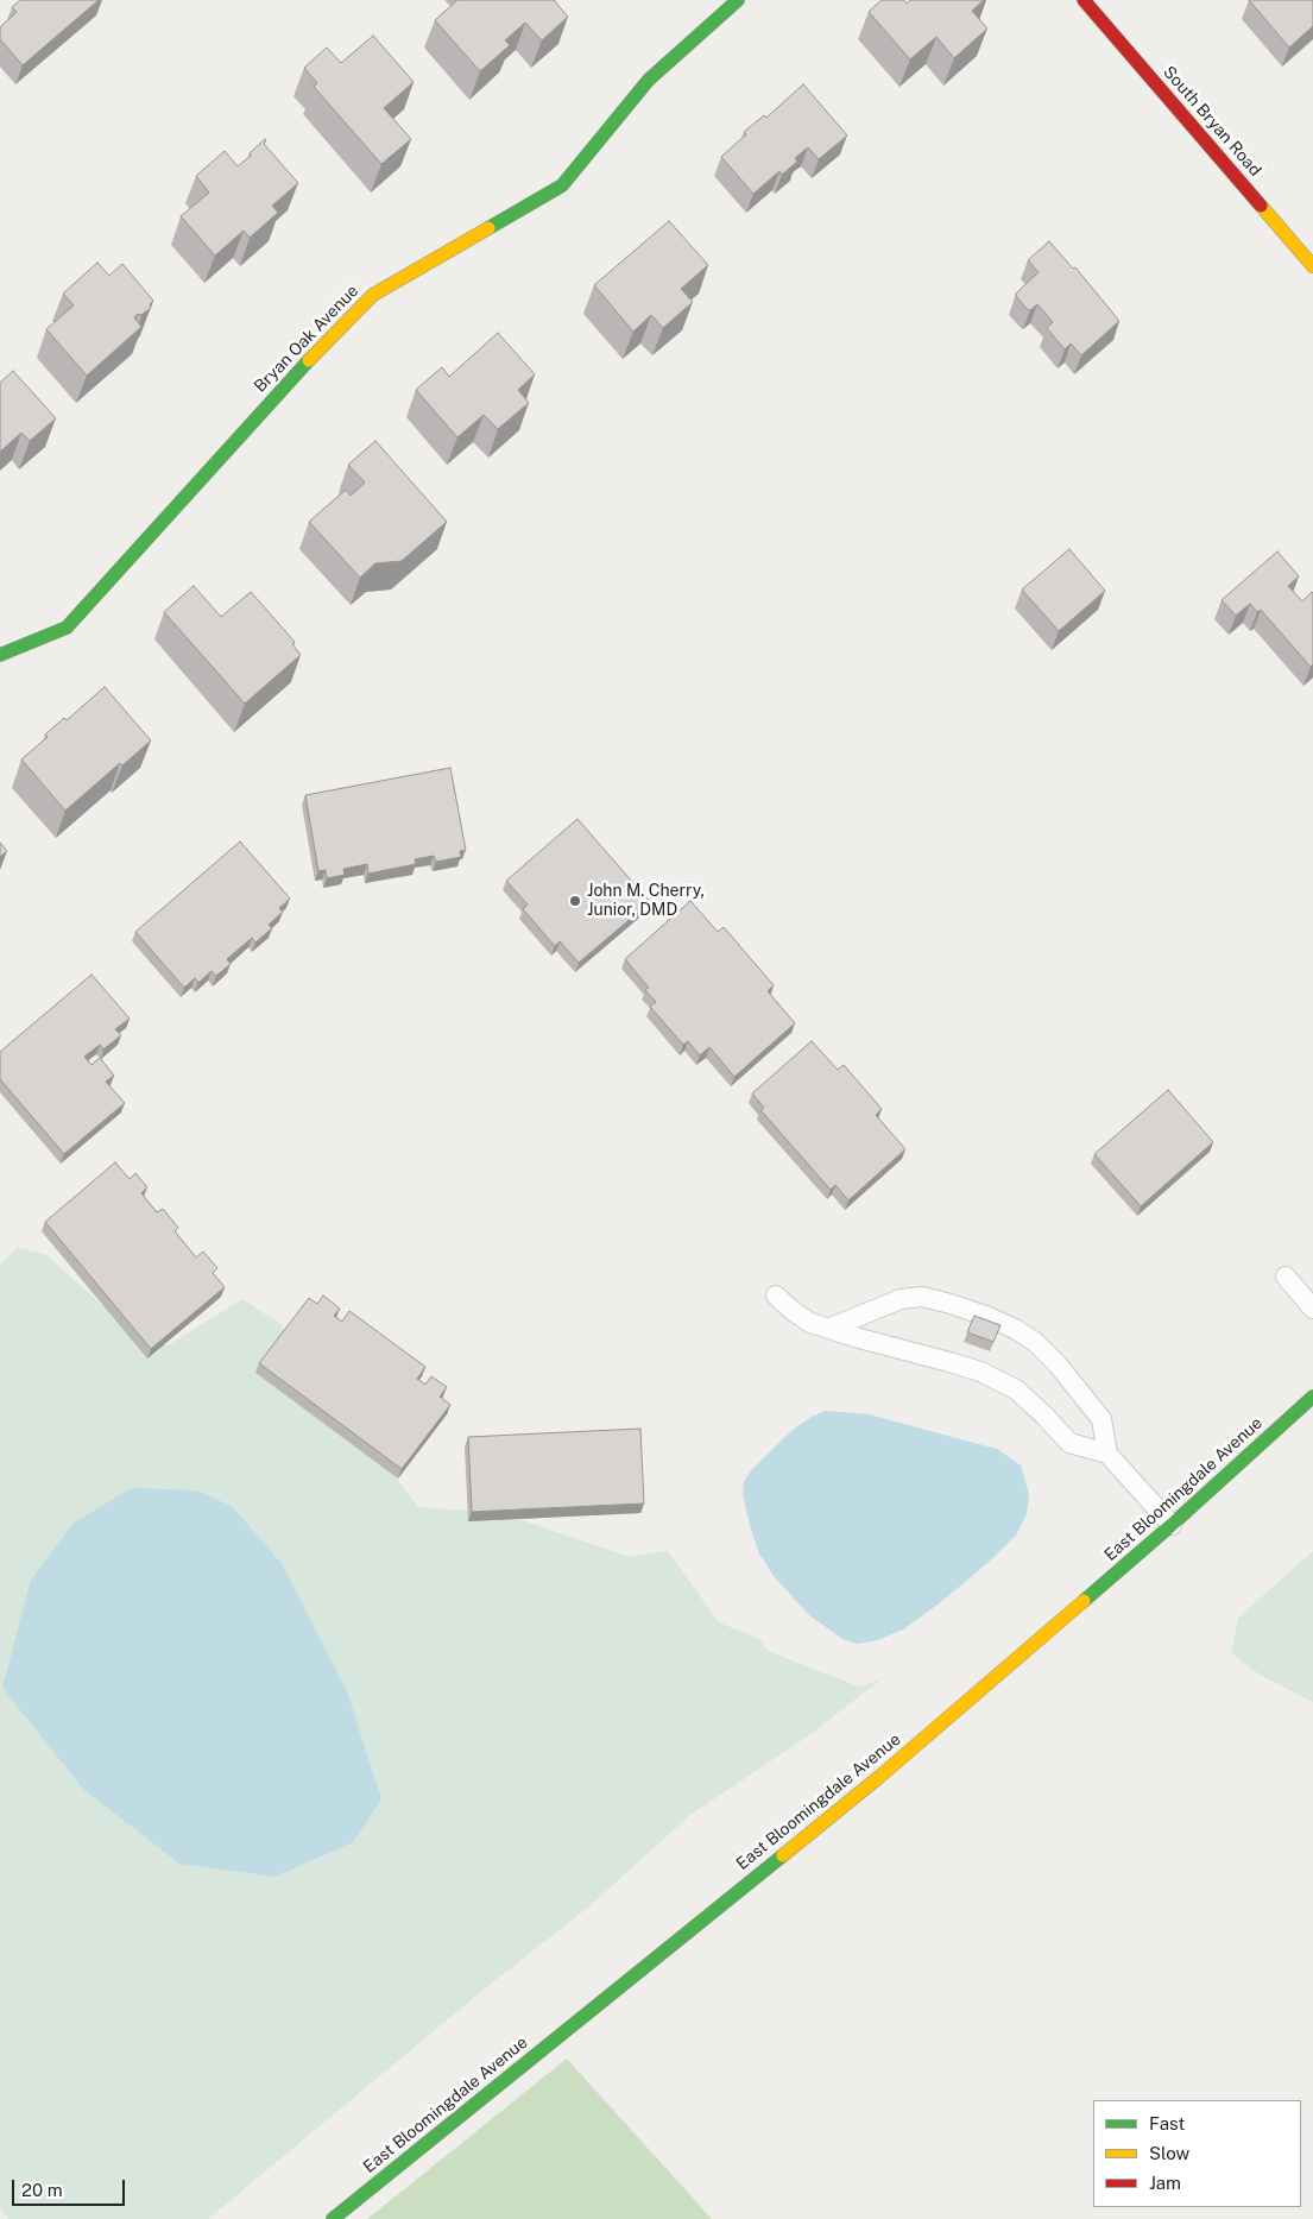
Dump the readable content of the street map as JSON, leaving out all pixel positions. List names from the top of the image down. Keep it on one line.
{"streets":{"street":["South Bryan Road","Bryan Oak Avenue","East Bloomingdale Avenue"]},"places":["John M. Cherry, Junior, DMD"],"legend":["Fast","Slow","Jam"],"scale_bar":"20 m"}
